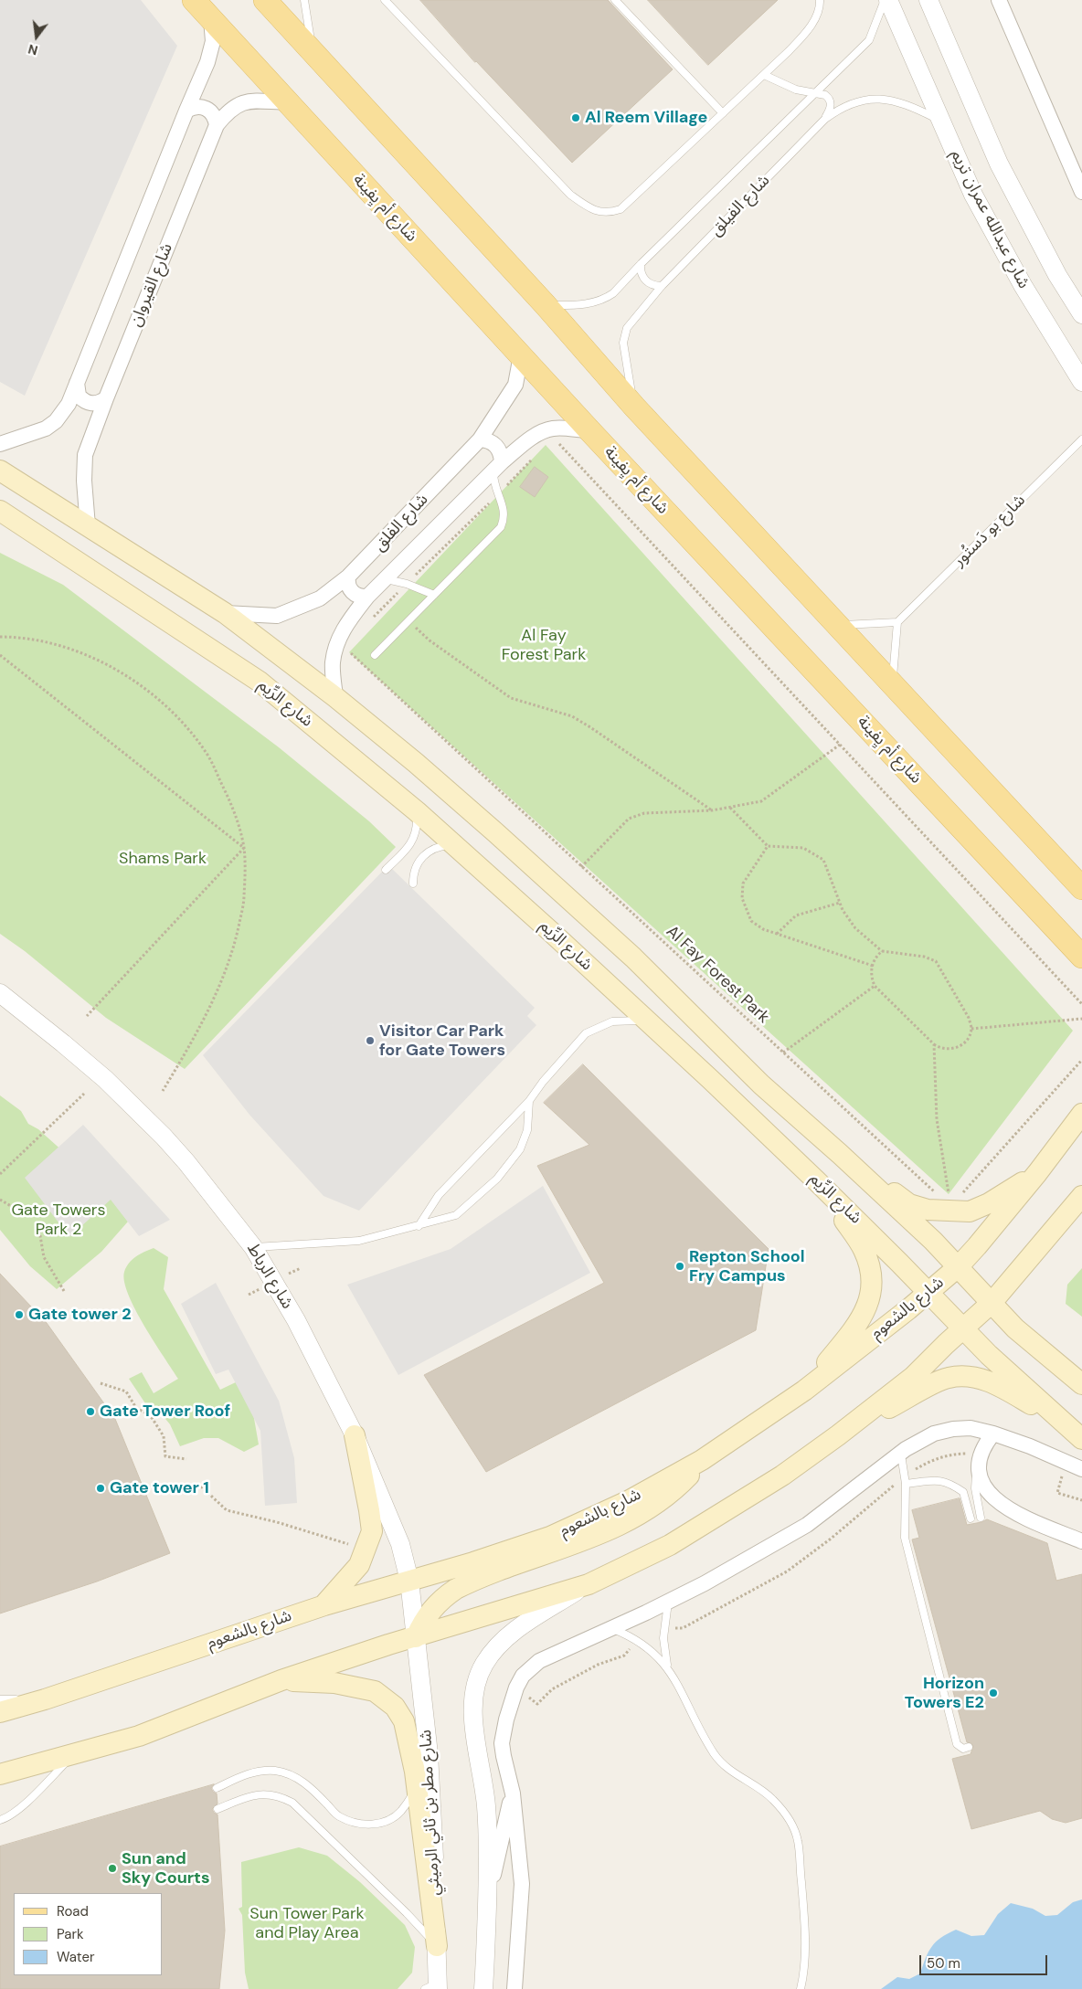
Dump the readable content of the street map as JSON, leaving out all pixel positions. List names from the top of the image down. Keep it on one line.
{"streets":{"main road":["شارع أم يِفينة","شارع الرِّيم","شارع بالشعوم"],"street":["شارع عبدالله عمران تريم","شارع القيروان","شارع الفلق","شارع الرباط","شارع مطر بن ثاني الرميثي"],"lane":["شارع الفيلق","شارع بو دَستُور"],"path":["Al Fay Forest Park"]},"crossings":[["شارع الفيلق","شارع عبدالله عمران تريم"],["شارع أم يِفينة","شارع القيروان"],["شارع أم يِفينة","شارع الفلق"],["شارع الرِّيم","شارع بالشعوم"],["شارع الرباط","شارع بالشعوم"],["شارع الرباط","شارع مطر بن ثاني الرميثي"]],"parks":["Al Fay Forest Park","Shams Park","Gate Towers Park 2","Sun Tower Park and Play Area"],"places":["Al Reem Village","Visitor Car Park for Gate Towers","Repton School Fry Campus","Gate tower 2","Gate Tower Roof","Gate tower 1","Horizon Towers E2","Sun and Sky Courts"],"legend":["Road","Park","Water"],"scale_bar":"50 m","north":"bottom"}
